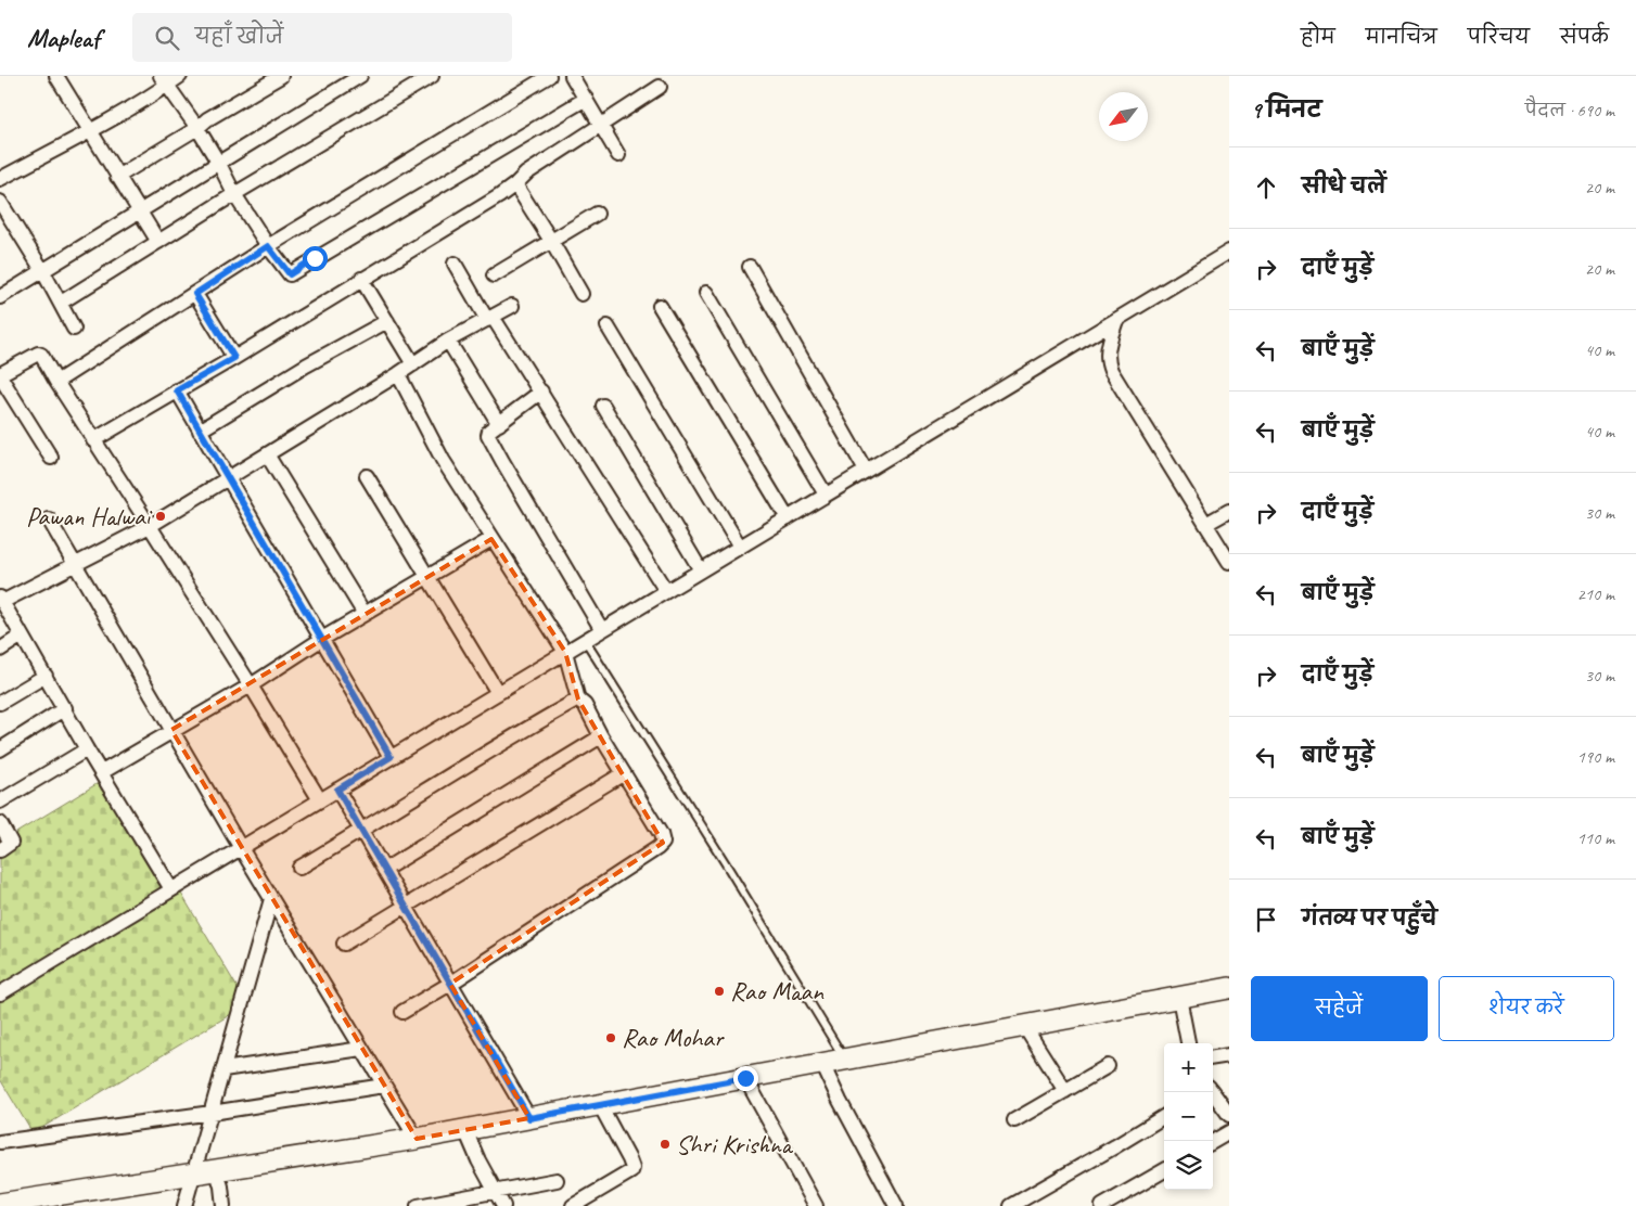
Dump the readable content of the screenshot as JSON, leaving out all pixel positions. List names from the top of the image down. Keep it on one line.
{"places":["Pawan Halwai","Rao Maan","Rao Mohar","Shri Krishna"],"north":"bottom left","page":{"header":"Mapleaf","search":"यहाँ खोजें","nav":["होम","मानचित्र","परिचय","संपर्क"],"heading":["9 मिनट","पैदल · 690 m"],"list":[["सीधे चलें","20 m"],["दाएँ मुड़ें","20 m"],["बाएँ मुड़ें","40 m"],["बाएँ मुड़ें","40 m"],["दाएँ मुड़ें","30 m"],["बाएँ मुड़ें","210 m"],["दाएँ मुड़ें","30 m"],["बाएँ मुड़ें","190 m"],["बाएँ मुड़ें","110 m"],"गंतव्य पर पहुँचे"],"buttons":["सहेजें","शेयर करें"],"map_buttons":["+","−"]}}
